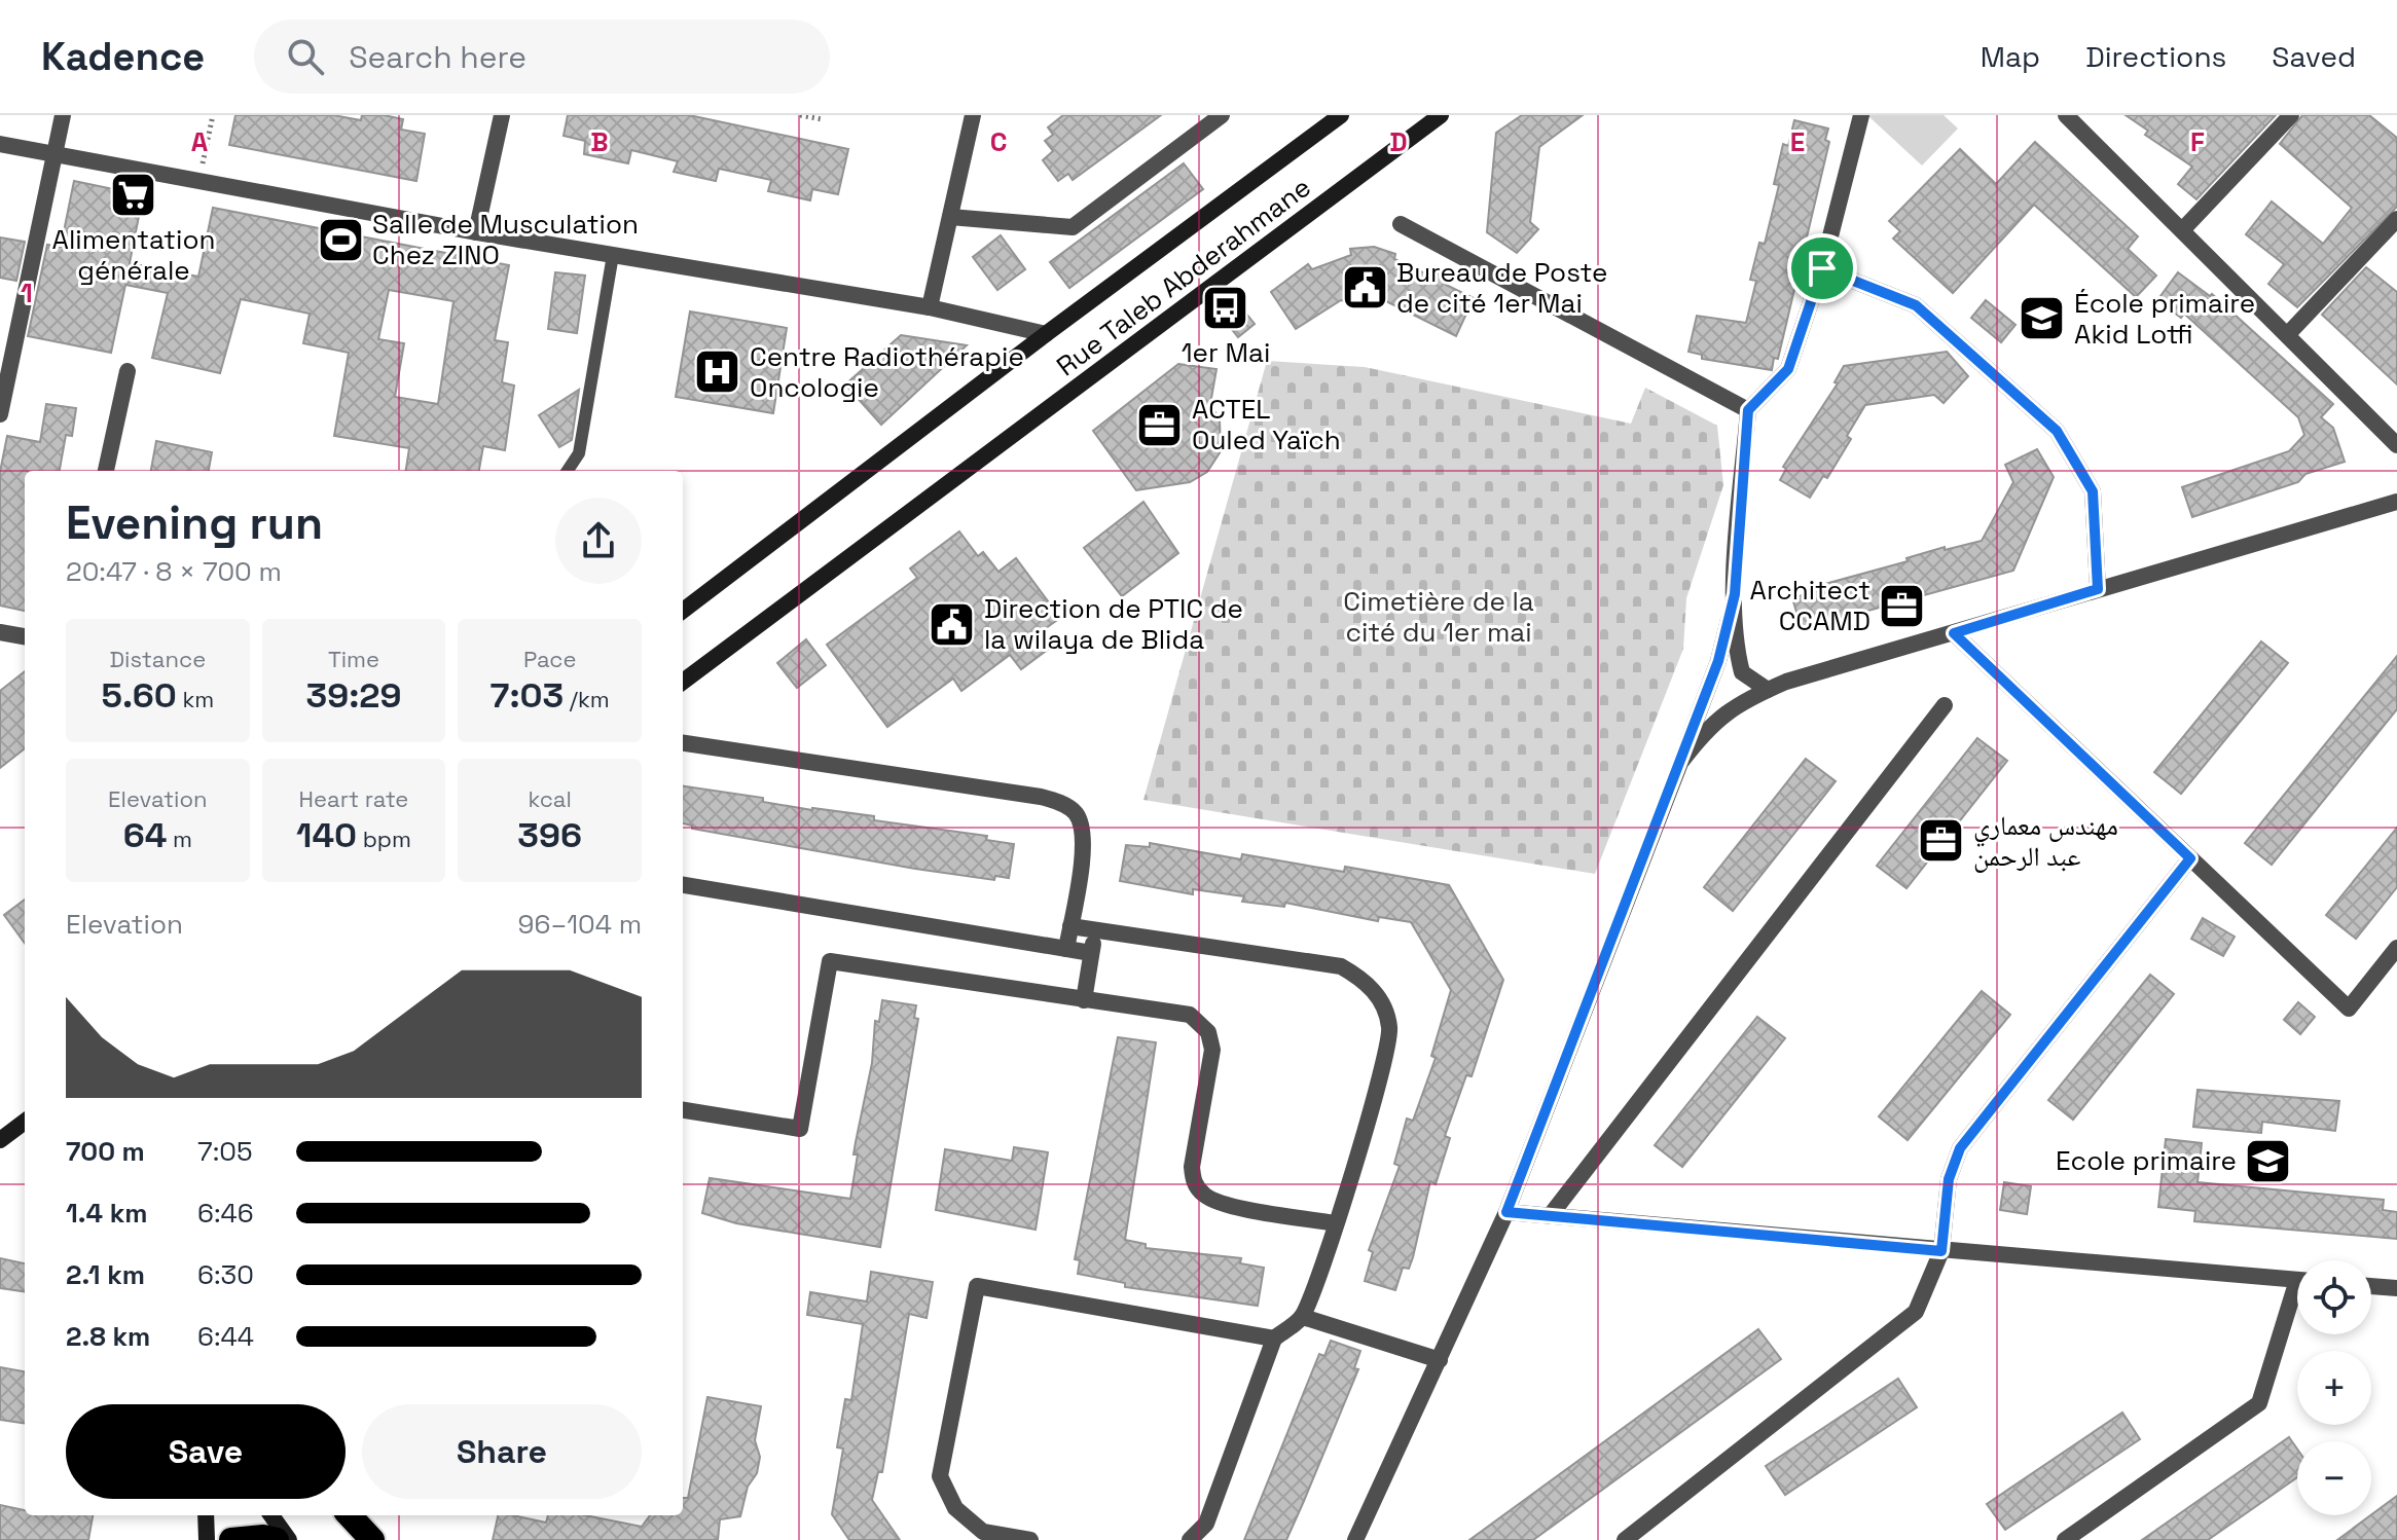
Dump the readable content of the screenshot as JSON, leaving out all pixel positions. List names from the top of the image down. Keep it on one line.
{"streets":{"main road":["Rue Taleb Abderahmane"]},"parks":["Cimetière de la cité du 1er mai"],"places":{"supermarket":["Alimentation générale"],"sports":["Salle de Musculation Chez ZINO"],"public building":["Bureau de Poste de cité 1er Mai","Direction de PTIC de la wilaya de Blida"],"bus stop":["1er Mai"],"school or university":["École primaire Akid Lotfi","Ecole primaire"],"hospital":["Centre Radiothérapie Oncologie"],"office":["ACTEL Ouled Yaïch","Architect CCAMD","مهندس معماري عبد الرحمن"]},"page":{"header":"Kadence","search":"Search here","nav":["Map","Directions","Saved"],"heading":["Evening run","20:47 · 8 × 700 m"],"stats":[["Distance","5.60 km"],["Time","39:29"],["Pace","7:03 /km"],["Elevation","64 m"],["Heart rate","140 bpm"],["kcal","396"]],"chart":["Elevation","96–104 m"],"list":[{"name":"700 m","note":"7:05"},{"name":"1.4 km","note":"6:46"},{"name":"2.1 km","note":"6:30"},{"name":"2.8 km","note":"6:44"}],"map_buttons":["+","−"],"buttons":["Save","Share"]},"grid":{"columns":["A","B","C","D","E","F"],"rows":["1"]}}
